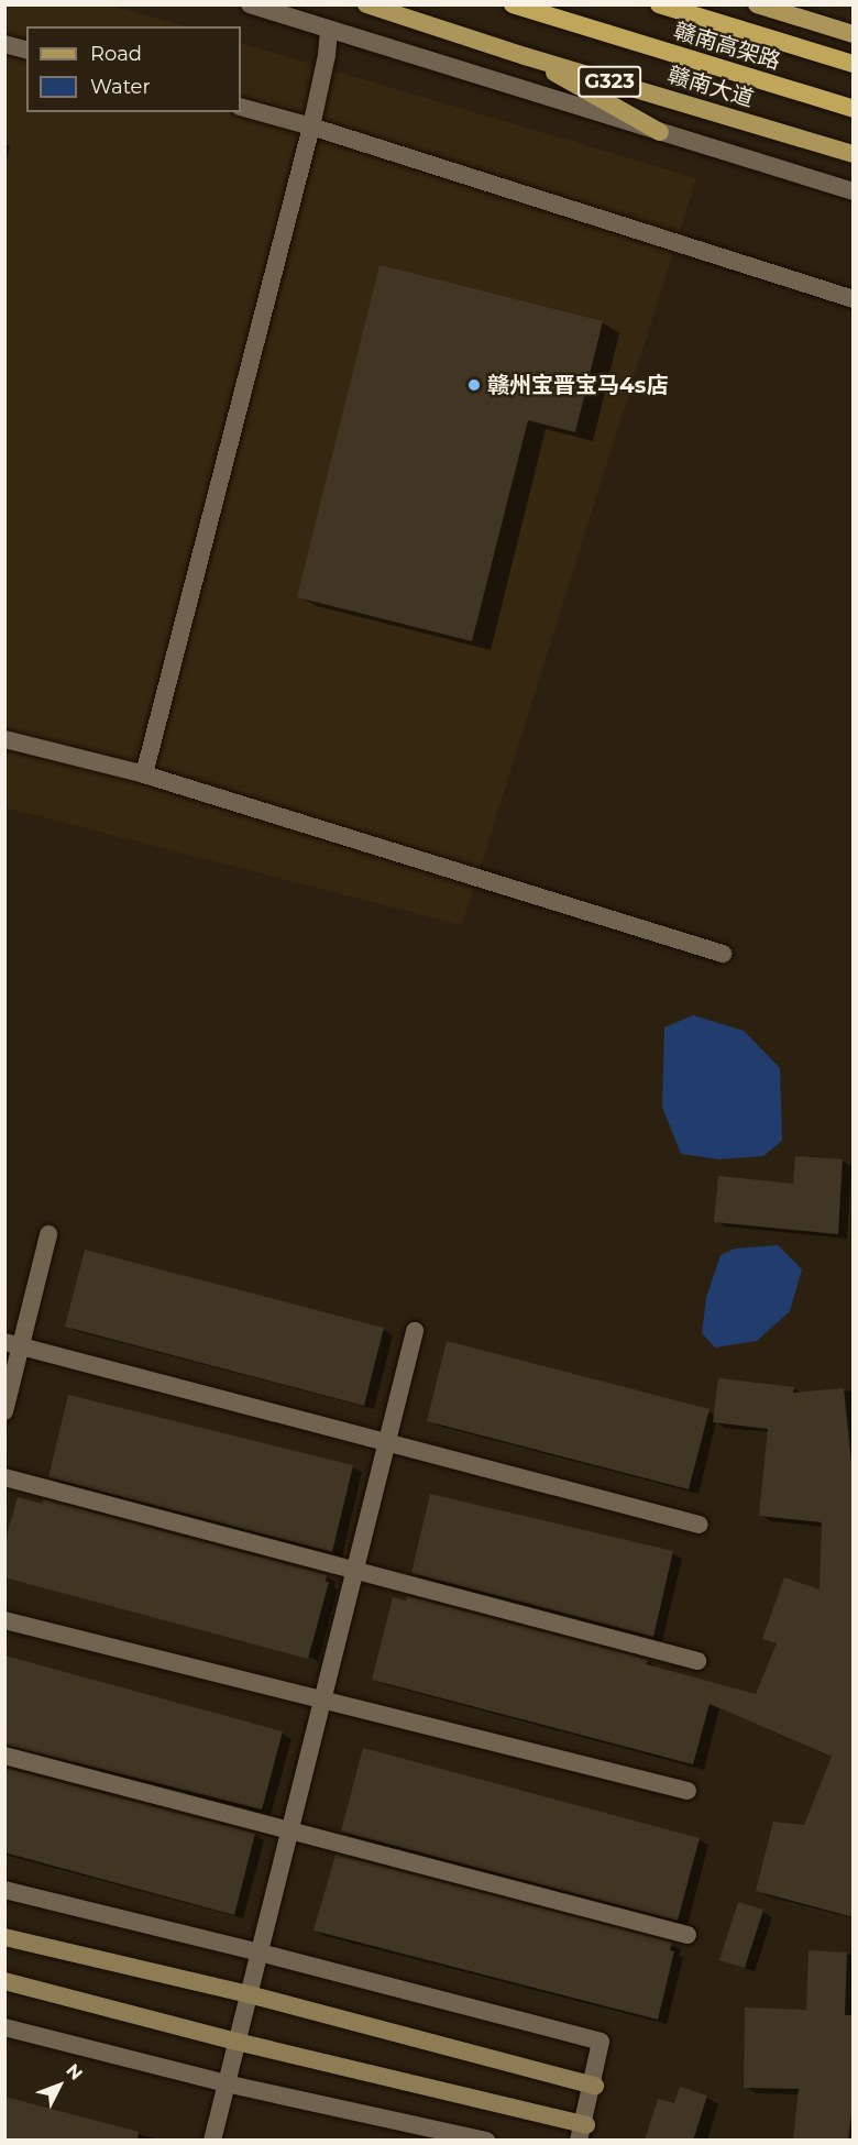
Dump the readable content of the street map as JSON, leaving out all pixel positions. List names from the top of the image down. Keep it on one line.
{"streets":{"highway":["赣南高架路"],"main road":["G323","赣南大道"]},"places":["赣州宝晋宝马4s店"],"legend":["Road","Water"],"north":"top right"}
